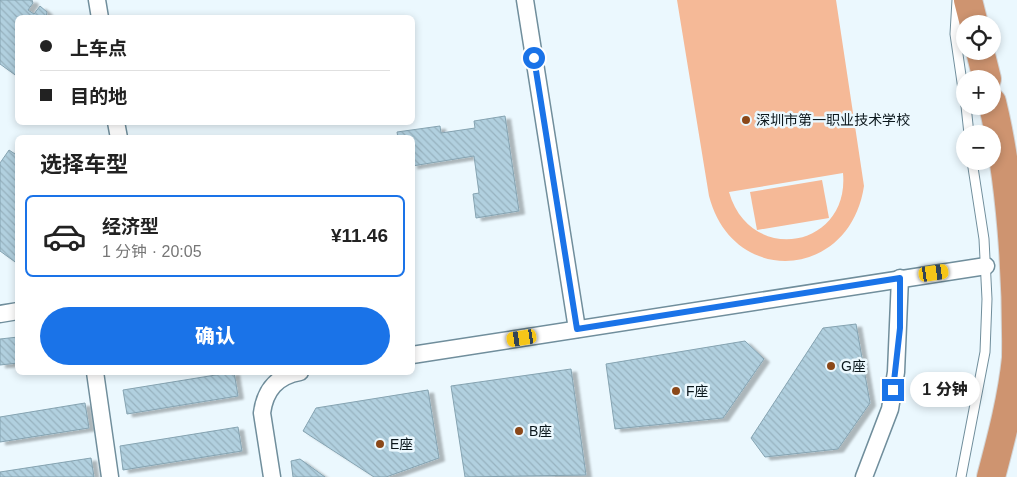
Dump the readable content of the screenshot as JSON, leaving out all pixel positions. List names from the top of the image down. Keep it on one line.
{"places":["深圳市第一职业技术学校","G座","F座","B座","E座"],"page":{"map_buttons":["+","−"],"banner":["上车点","目的地"],"heading":"选择车型","list":[{"name":"经济型","note":"1 分钟 · 20:05","value":"¥11.46"}],"buttons":"确认","bubble":"1 分钟"}}
